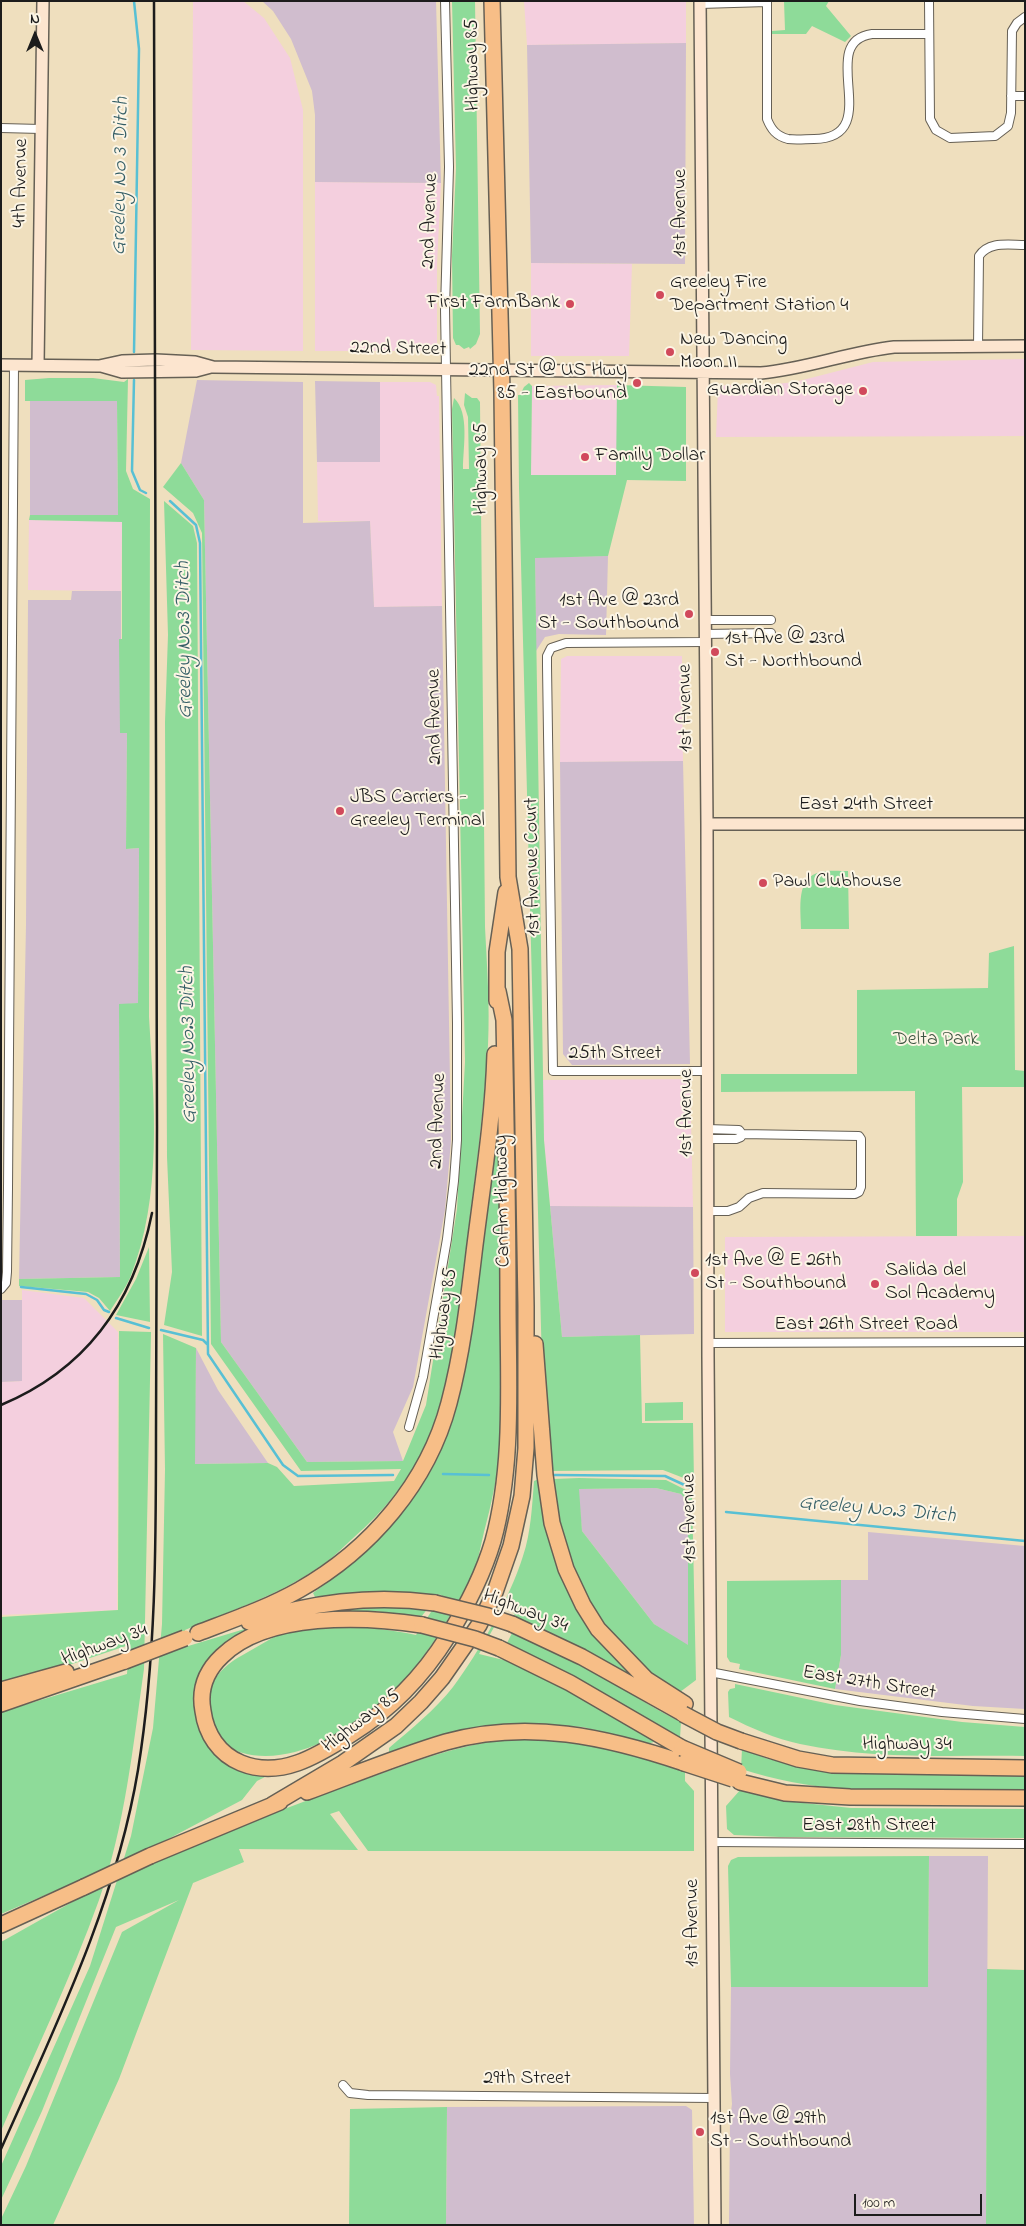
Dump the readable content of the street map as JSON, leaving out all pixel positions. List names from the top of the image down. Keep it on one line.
{"streets":{"highway":["Highway 85","CanAm Highway","Highway 34"],"main road":["4th Avenue","1st Avenue","22nd Street","East 24th Street"],"street":["2nd Avenue","1st Avenue Court","25th Street","East 26th Street Road","East 27th Street","East 28th Street","29th Street"]},"crossings":[["Highway 85","22nd Street"],["Highway 85","CanAm Highway"],["Highway 85","Highway 34"],["4th Avenue","22nd Street"],["1st Avenue","22nd Street"],["1st Avenue","East 24th Street"],["1st Avenue","1st Avenue Court"],["1st Avenue","25th Street"],["1st Avenue","East 26th Street Road"],["1st Avenue","East 27th Street"],["1st Avenue","East 28th Street"],["1st Avenue","29th Street"],["2nd Avenue","22nd Street"],["1st Avenue Court","25th Street"]],"water":["Greeley No 3 Ditch","Greeley No.3 Ditch"],"parks":["Delta Park"],"places":["Greeley Fire Department Station 4","First FarmBank","New Dancing Moon II","22nd St @ US Hwy 85 - Eastbound","Guardian Storage","Family Dollar","1st Ave @ 23rd St - Southbound","1st Ave @ 23rd St - Northbound","JBS Carriers - Greeley Terminal","Pawl Clubhouse","1st Ave @ E 26th St - Southbound","Salida del Sol Academy","1st Ave @ 29th St - Southbound"],"scale_bar":"100 m","north":"top"}
